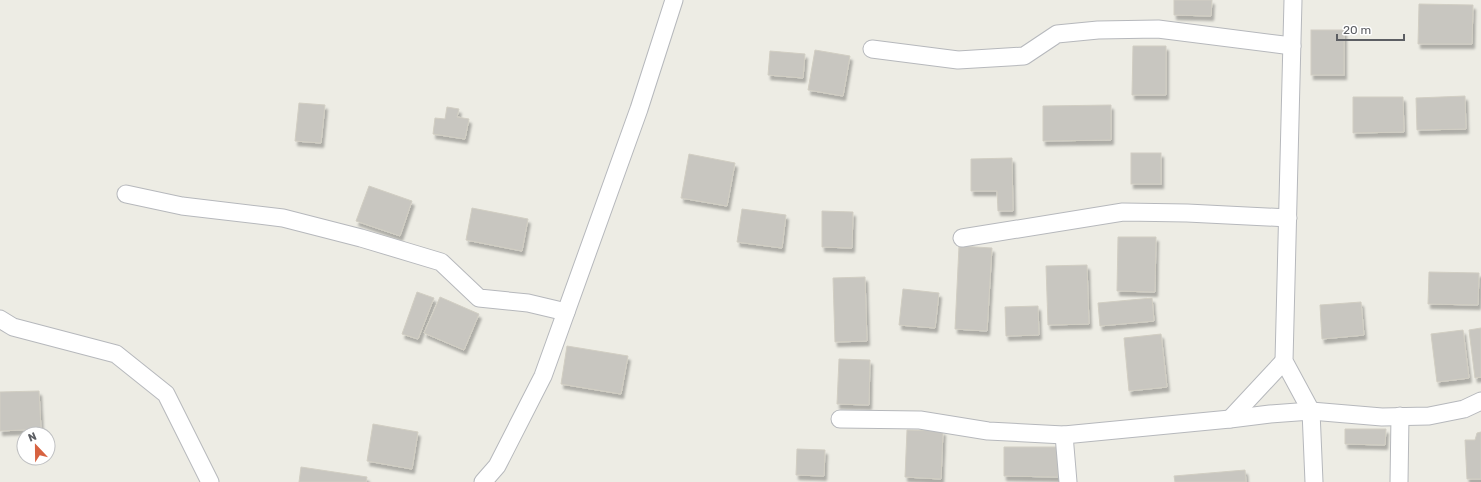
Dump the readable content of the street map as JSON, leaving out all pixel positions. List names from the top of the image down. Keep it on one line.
{"scale_bar":"20 m","north":"top"}
